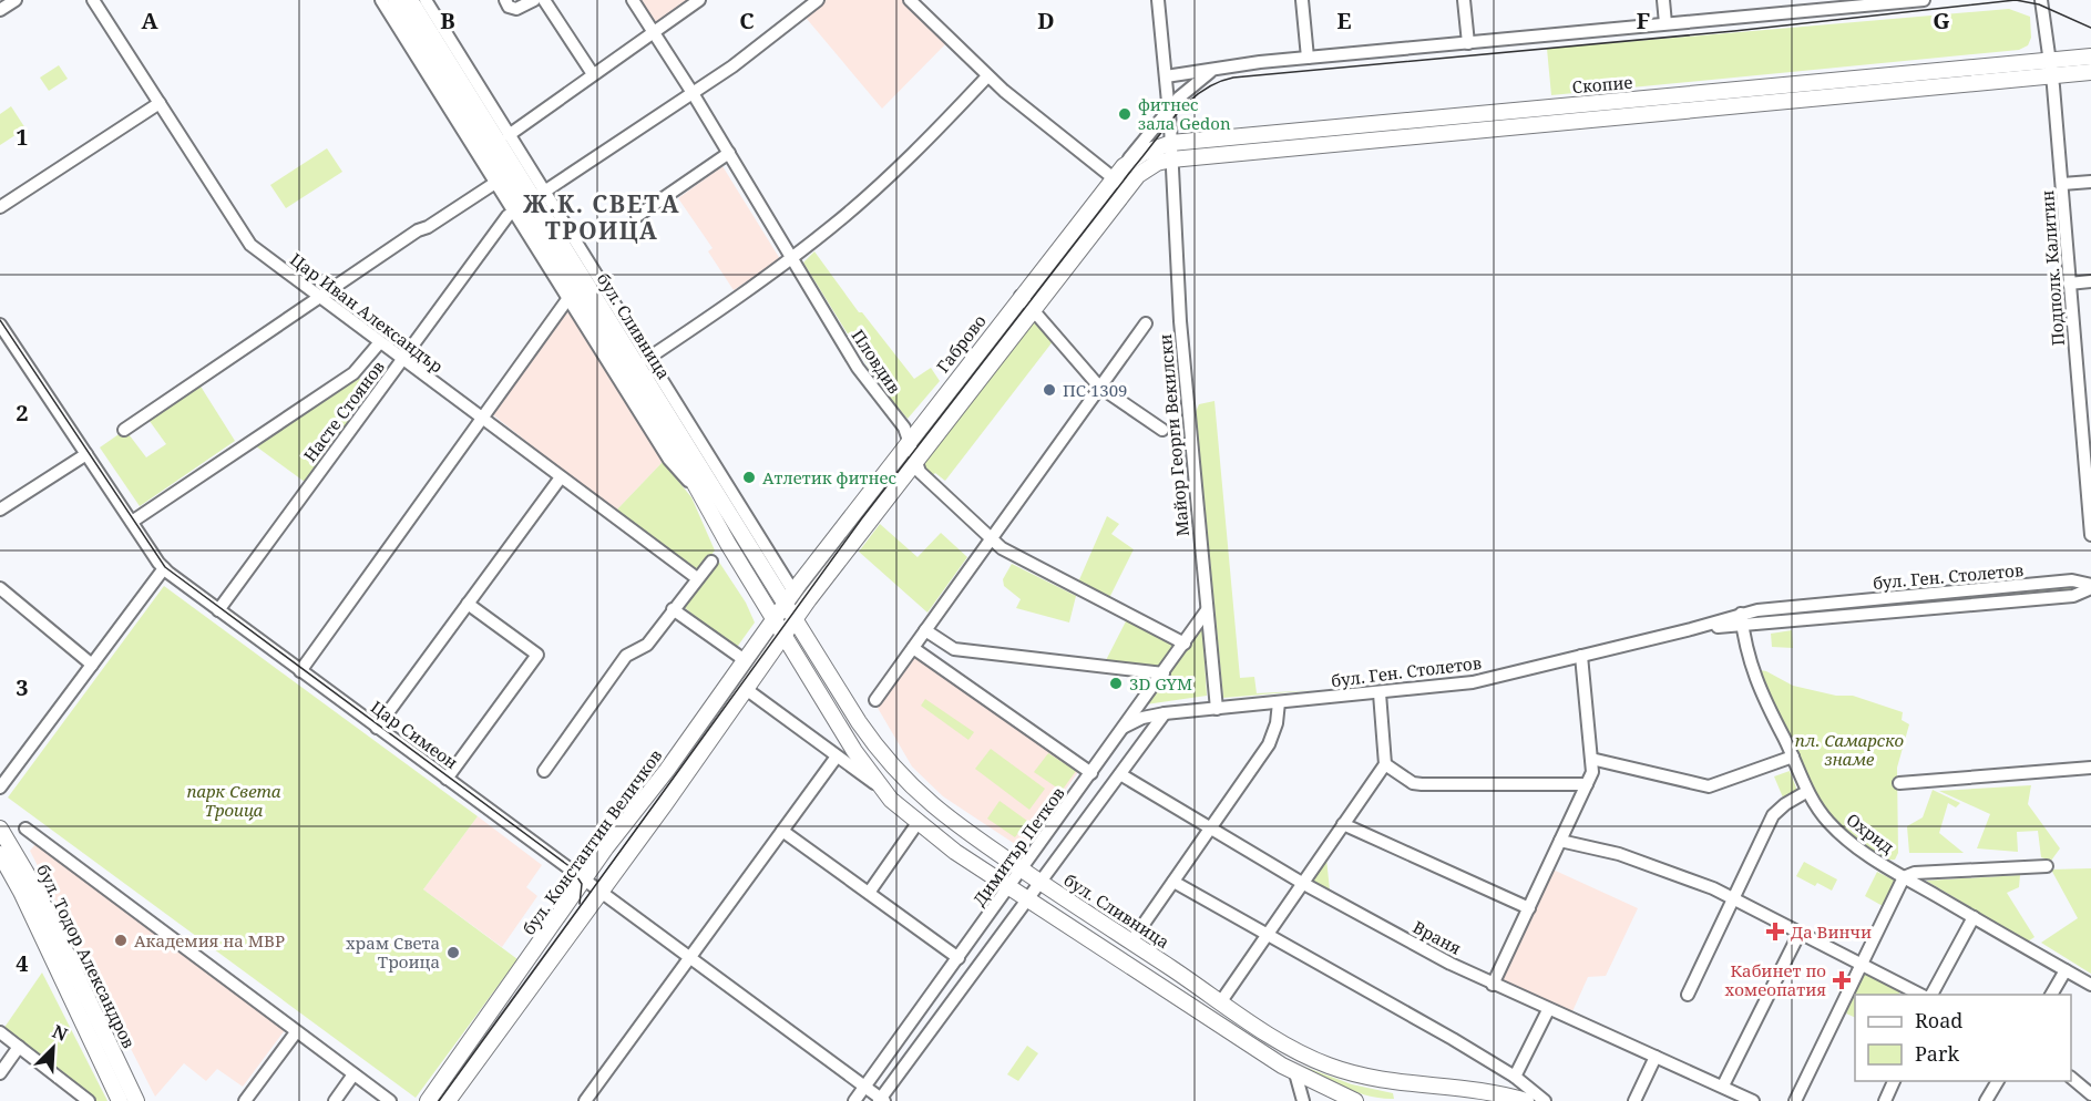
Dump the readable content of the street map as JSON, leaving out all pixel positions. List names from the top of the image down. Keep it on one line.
{"streets":{"main road":["Скопие","бул. Сливница","Габрово","бул. Константин Величков","бул. Тодор Александров"],"street":["Подполк. Калитин","Цар Иван Александър","Пловдив","Насте Стоянов","Майор Георги Векилски","бул. Ген. Столетов","Цар Симеон","Охрид","Димитър Петков","Враня"]},"crossings":[["Скопие","Подполк. Калитин"],["Скопие","Габрово"],["Скопие","Майор Георги Векилски"],["Цар Иван Александър","Насте Стоянов"],["бул. Сливница","Габрово"],["бул. Сливница","Насте Стоянов"],["бул. Сливница","бул. Константин Величков"],["бул. Сливница","Димитър Петков"],["Габрово","Пловдив"],["Габрово","Майор Георги Векилски"],["Габрово","бул. Константин Величков"],["Пловдив","Насте Стоянов"],["Пловдив","Димитър Петков"],["Насте Стоянов","Цар Симеон"],["Майор Георги Векилски","бул. Ген. Столетов"],["Майор Георги Векилски","Димитър Петков"],["бул. Ген. Столетов","Охрид"],["бул. Ген. Столетов","Димитър Петков"],["Цар Симеон","бул. Константин Величков"],["Цар Симеон","Димитър Петков"]],"districts":["Ж.К. СВЕТА ТРОИЦА"],"parks":["пл. Самарско знаме","парк Света Троица"],"places":{"other":["фитнес зала Gedon","ПС 1309","Атлетик фитнес","3D GYM","Академия на МВР","храм Света Троица"],"health":["Да Винчи","Кабинет по хомеопатия"]},"legend":["Road","Park"],"north":"top right","grid":{"columns":["A","B","C","D","E","F","G"],"rows":["1","2","3","4"]}}
